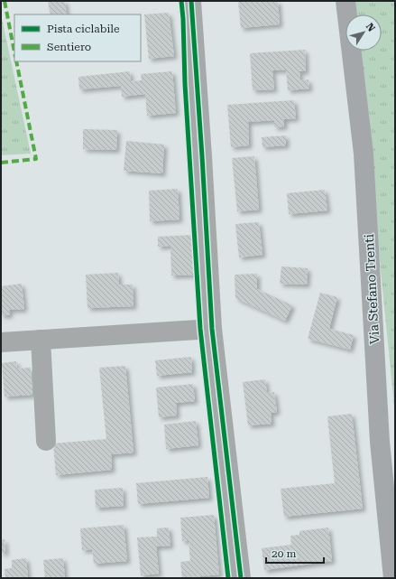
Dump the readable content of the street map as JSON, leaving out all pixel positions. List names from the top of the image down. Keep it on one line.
{"streets":{"main road":["Via Stefano Trenti"]},"legend":["Pista ciclabile","Sentiero"],"scale_bar":"20 m","north":"top right"}
